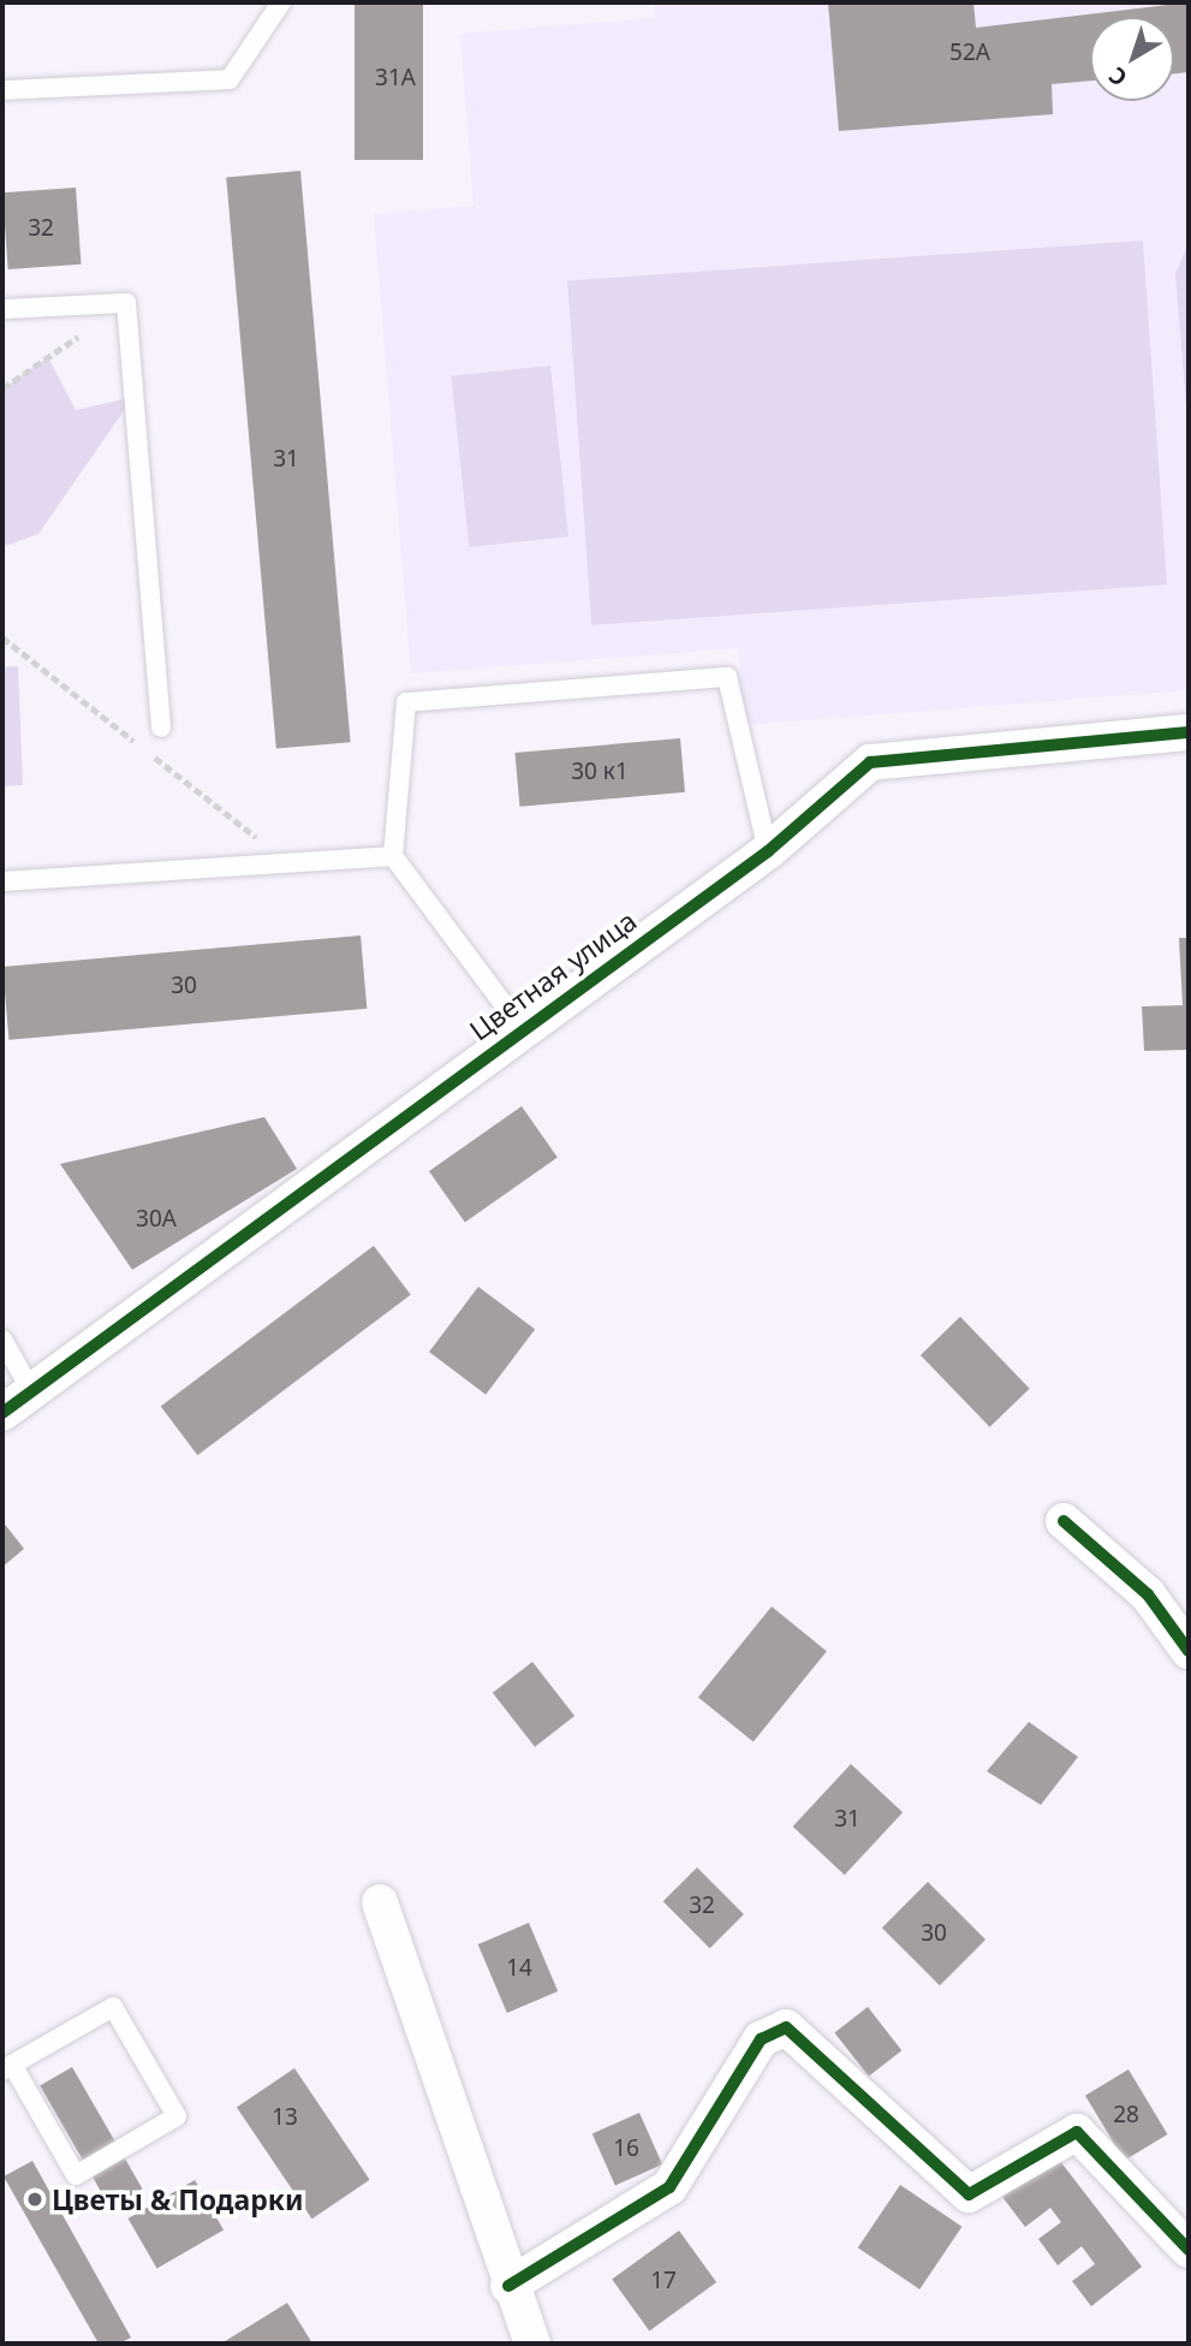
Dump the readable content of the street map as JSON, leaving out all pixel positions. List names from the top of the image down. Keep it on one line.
{"streets":{"street":["Цветная улица"]},"places":["Цветы & Подарки"],"house_numbers":["52А","31А","32","31","30 к1","30","30А","31","32","30","14","28","13","16","17"],"north":"bottom left"}
